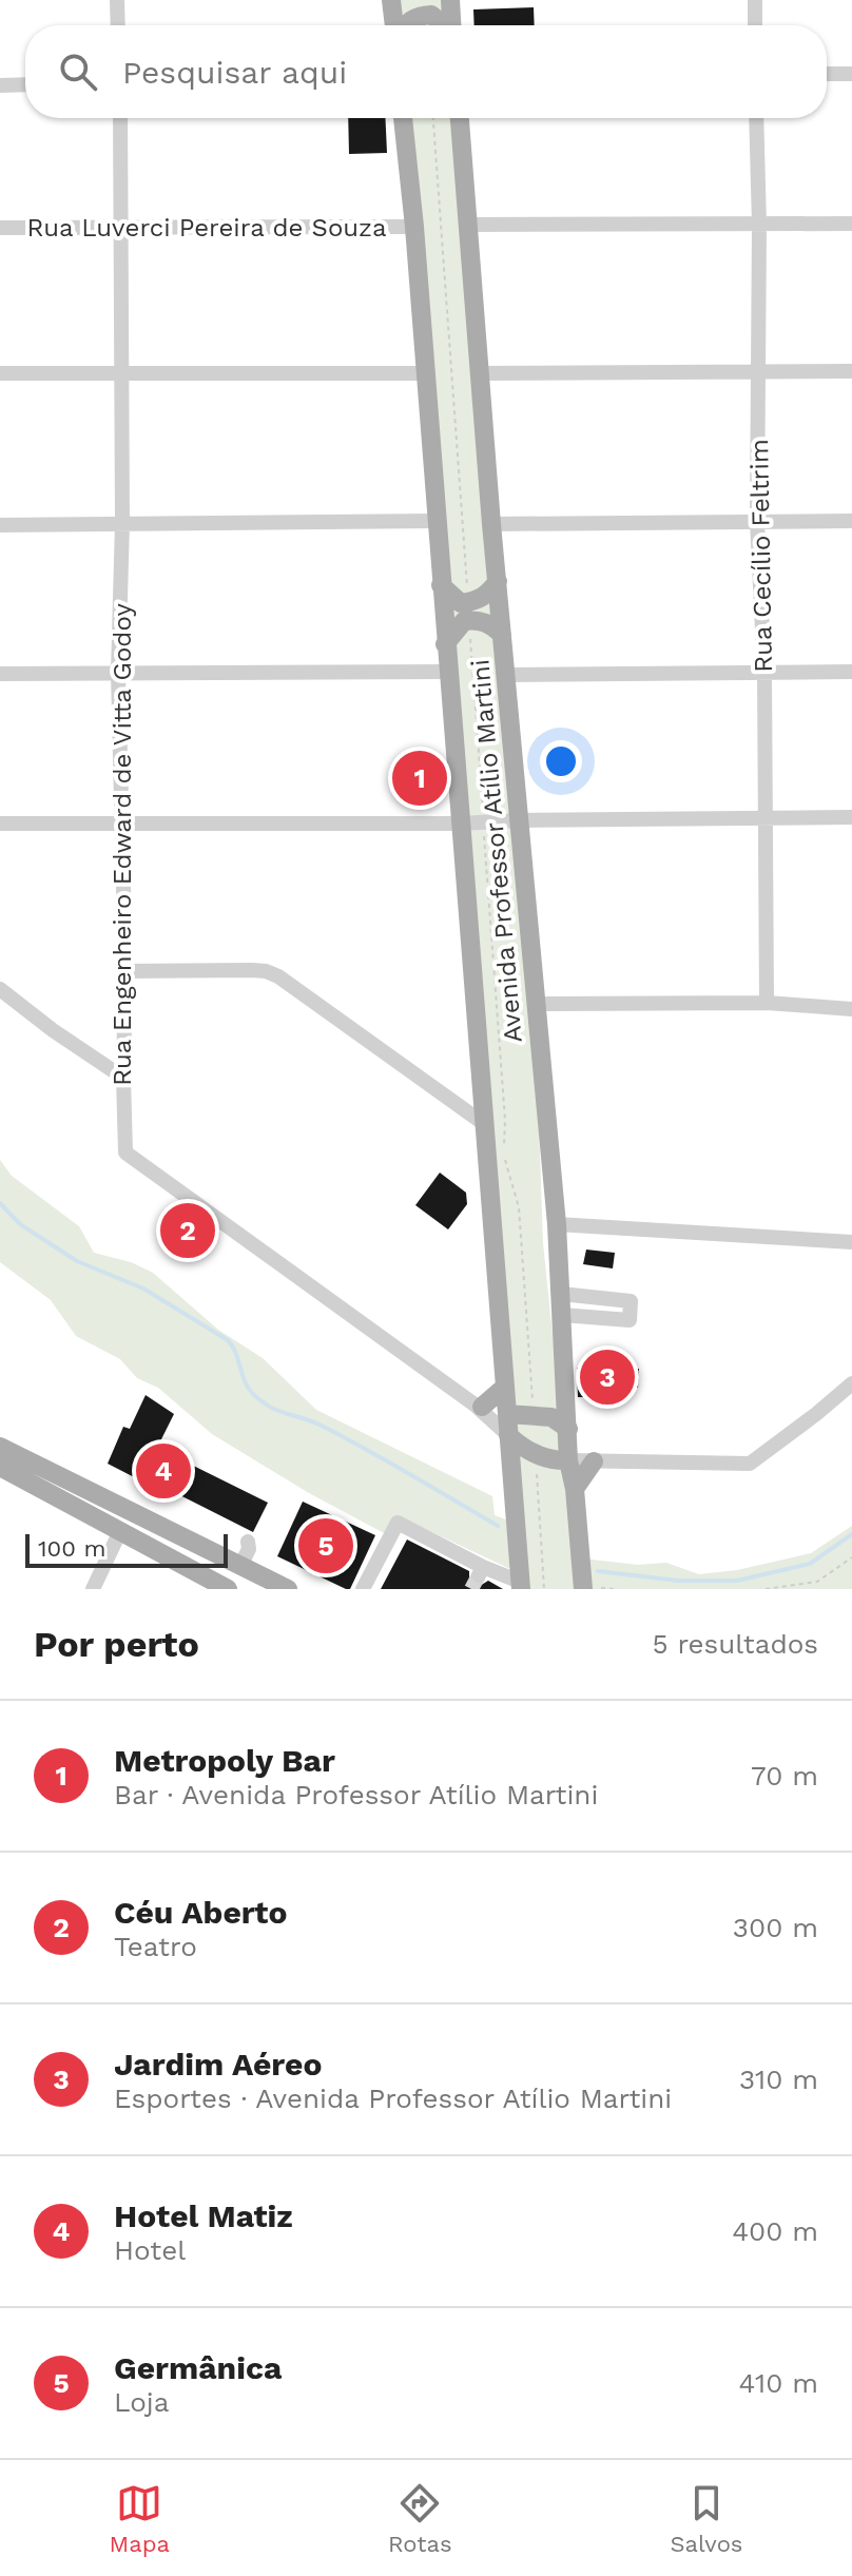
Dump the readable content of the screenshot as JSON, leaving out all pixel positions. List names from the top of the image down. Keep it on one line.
{"streets":{"main road":["Avenida Professor Atílio Martini"],"street":["Rua Luverci Pereira de Souza","Rua Cecílio Feltrim","Rua Engenheiro Edward de Vitta Godoy"]},"crossings":[["Rua Luverci Pereira de Souza","Rua Engenheiro Edward de Vitta Godoy"],["Rua Luverci Pereira de Souza","Avenida Professor Atílio Martini"],["Rua Engenheiro Edward de Vitta Godoy","Avenida Professor Atílio Martini"]],"scale_bar":"100 m","page":{"search":"Pesquisar aqui","pins":["1","2","3","4","5"],"scale":"100 m","heading":["Por perto","5 resultados"],"list":[{"mark":"1","name":"Metropoly Bar","note":"Bar · Avenida Professor Atílio Martini","value":"70 m"},{"mark":"2","name":"Céu Aberto","note":"Teatro","value":"300 m"},{"mark":"3","name":"Jardim Aéreo","note":"Esportes · Avenida Professor Atílio Martini","value":"310 m"},{"mark":"4","name":"Hotel Matiz","note":"Hotel","value":"400 m"},{"mark":"5","name":"Germânica","note":"Loja","value":"410 m"}],"nav":["Mapa","Rotas","Salvos"]}}
